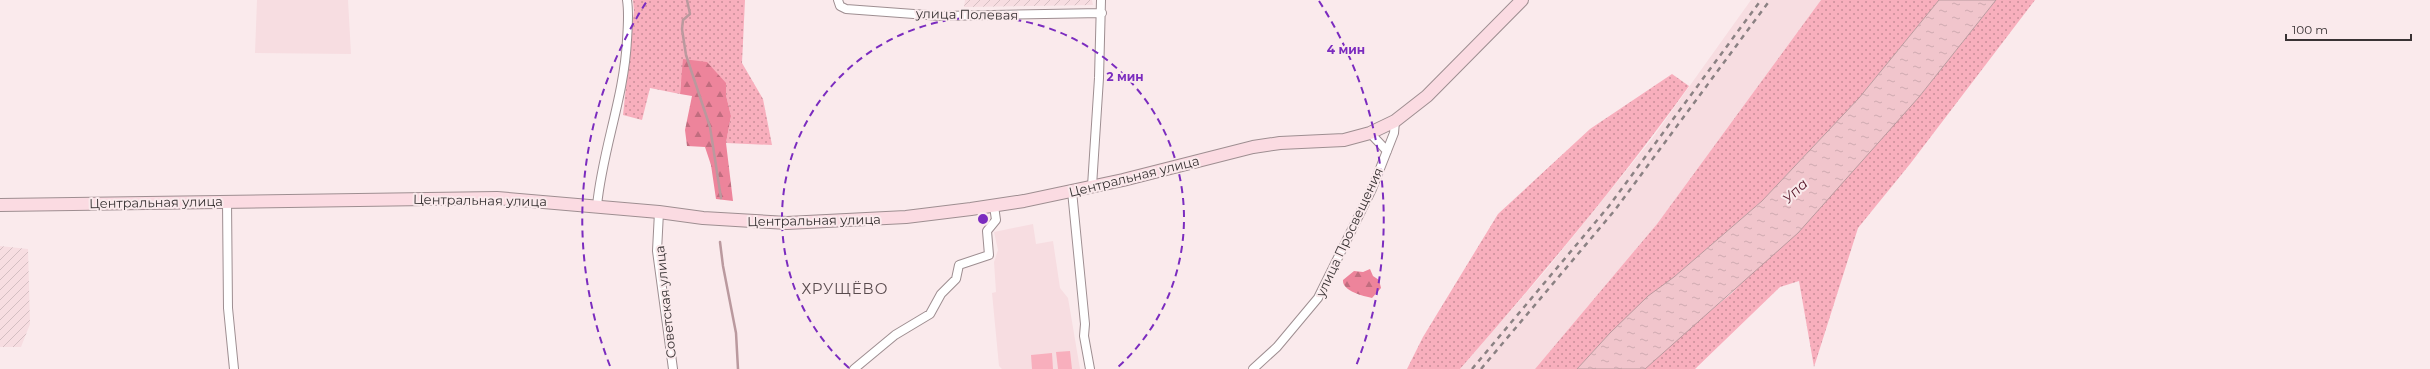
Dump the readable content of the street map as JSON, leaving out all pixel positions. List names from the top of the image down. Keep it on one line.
{"streets":{"main road":["Центральная улица"],"street":["улица Полевая","улица Просвещения","Советская улица"]},"crossings":[["Центральная улица","улица Просвещения"],["Центральная улица","Советская улица"]],"districts":["ХРУЩЁВО"],"water":["Упа"],"scale_bar":"100 m","rings":["4 мин","2 мин"]}
